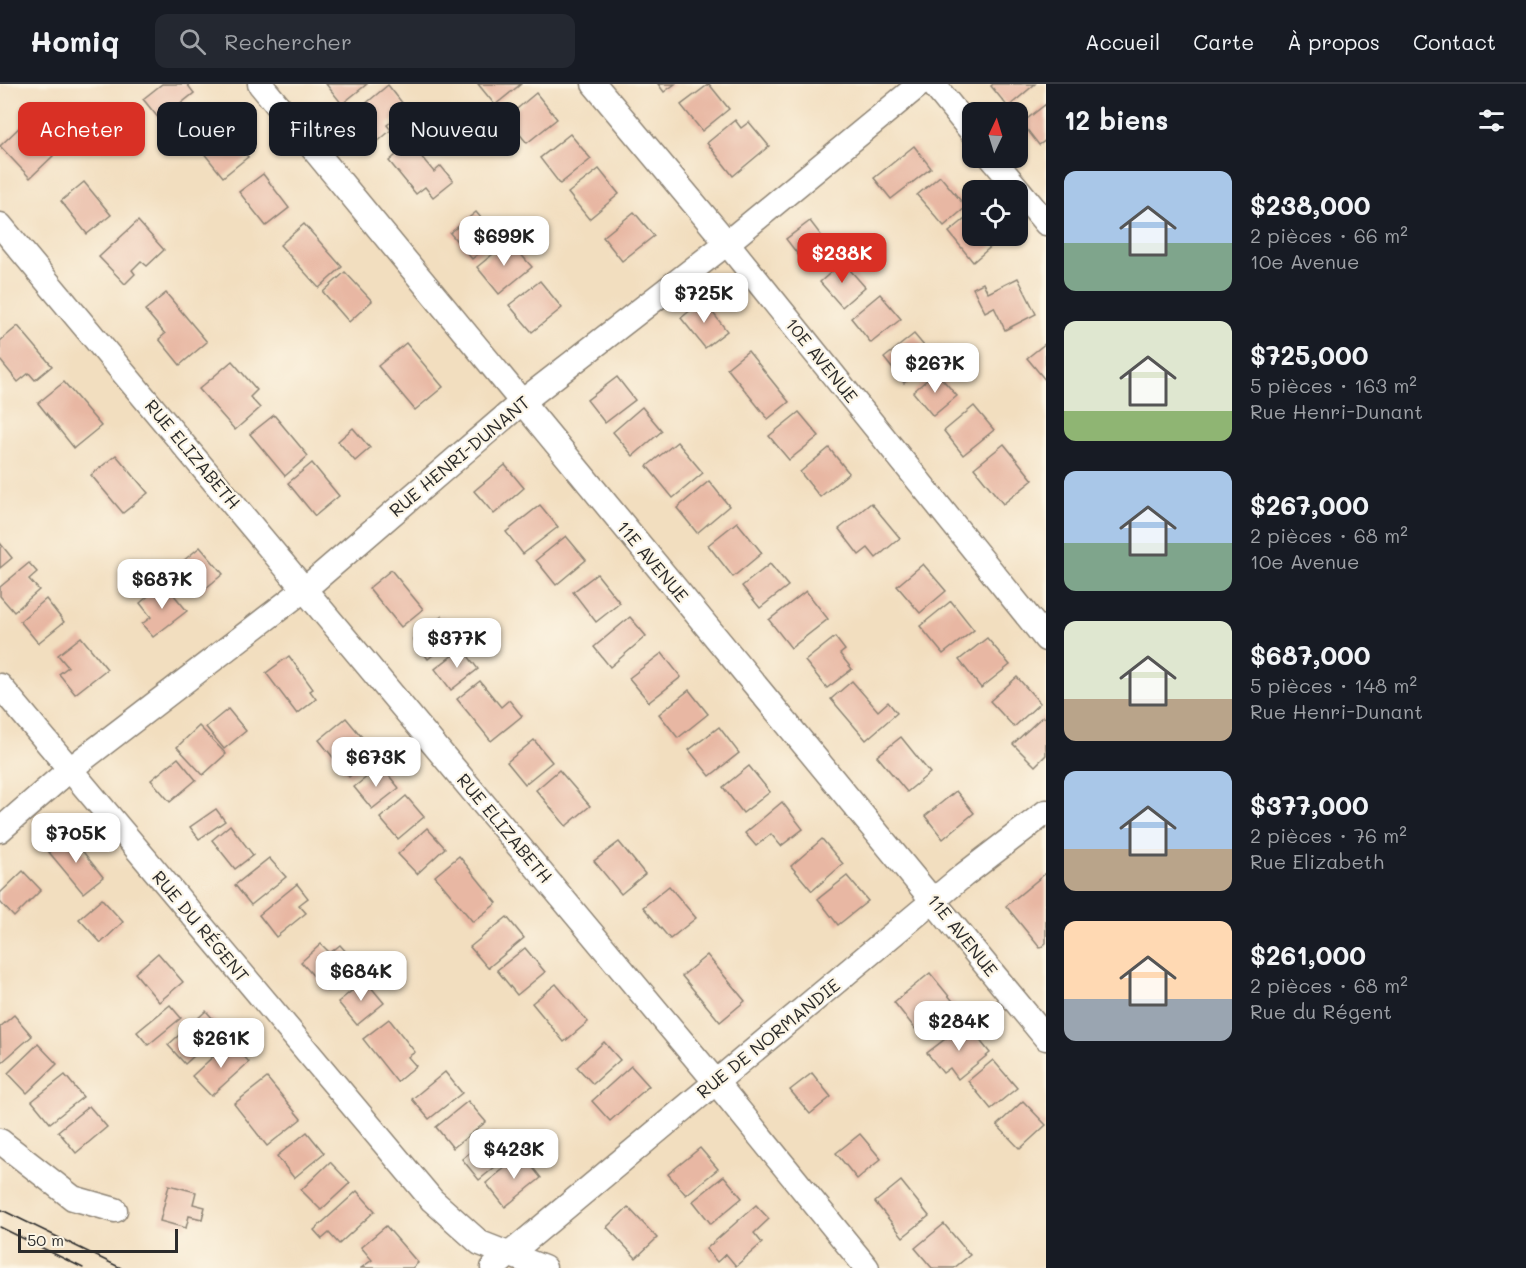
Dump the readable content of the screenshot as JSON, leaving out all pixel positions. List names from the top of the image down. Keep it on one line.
{"streets":{"street":["10E AVENUE","RUE ELIZABETH","RUE HENRI-DUNANT","11E AVENUE","RUE DU RÉGENT","RUE DE NORMANDIE"]},"crossings":[["10E AVENUE","RUE HENRI-DUNANT"],["RUE ELIZABETH","RUE HENRI-DUNANT"],["RUE ELIZABETH","RUE DE NORMANDIE"],["RUE HENRI-DUNANT","11E AVENUE"],["RUE HENRI-DUNANT","RUE DU RÉGENT"],["11E AVENUE","RUE DE NORMANDIE"],["RUE DU RÉGENT","RUE DE NORMANDIE"]],"scale_bar":"50 m","north":"top","page":{"header":"Homiq","search":"Rechercher","nav":["Accueil","Carte","À propos","Contact"],"heading":"12 biens","chip":["Acheter","Louer","Filtres","Nouveau"],"list":[{"name":"$238,000","note":"2 pièces · 66 m² · 10e Avenue"},{"name":"$725,000","note":"5 pièces · 163 m² · Rue Henri-Dunant"},{"name":"$267,000","note":"2 pièces · 68 m² · 10e Avenue"},{"name":"$687,000","note":"5 pièces · 148 m² · Rue Henri-Dunant"},{"name":"$377,000","note":"2 pièces · 76 m² · Rue Elizabeth"},{"name":"$261,000","note":"2 pièces · 68 m² · Rue du Régent"}],"price":["$699K","$238K","$725K","$267K","$687K","$377K","$673K","$705K","$684K","$284K","$261K","$423K"],"scale":"50 m"}}
